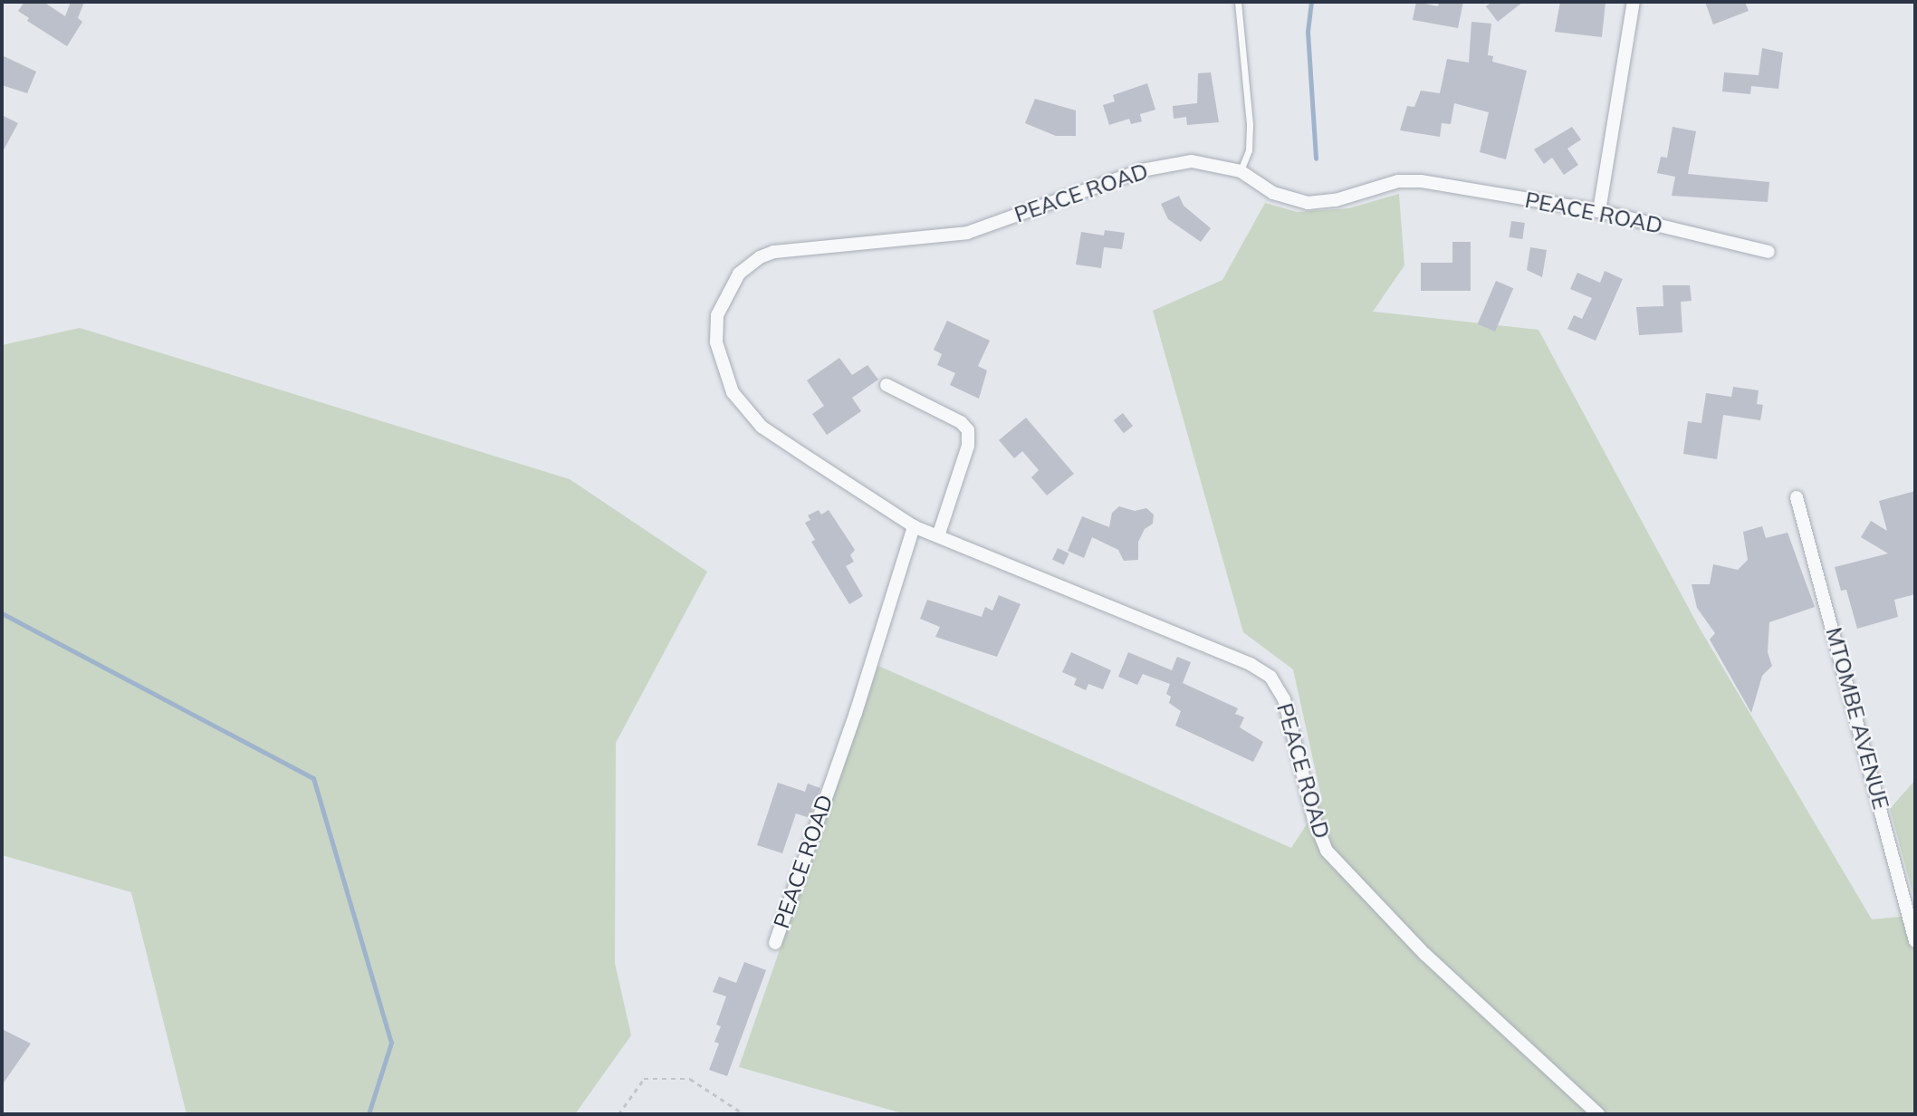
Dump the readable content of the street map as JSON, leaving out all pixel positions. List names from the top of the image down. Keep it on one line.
{"streets":{"street":["PEACE ROAD","MTOMBE AVENUE"]}}
